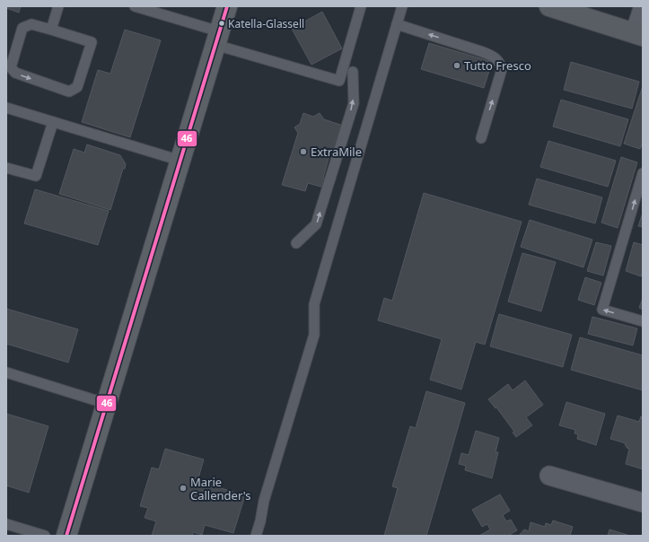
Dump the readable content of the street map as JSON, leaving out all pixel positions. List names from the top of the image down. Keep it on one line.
{"places":["Katella-Glassell","Tutto Fresco","ExtraMile","Marie Callender's"],"lines":["transit line 46"]}
